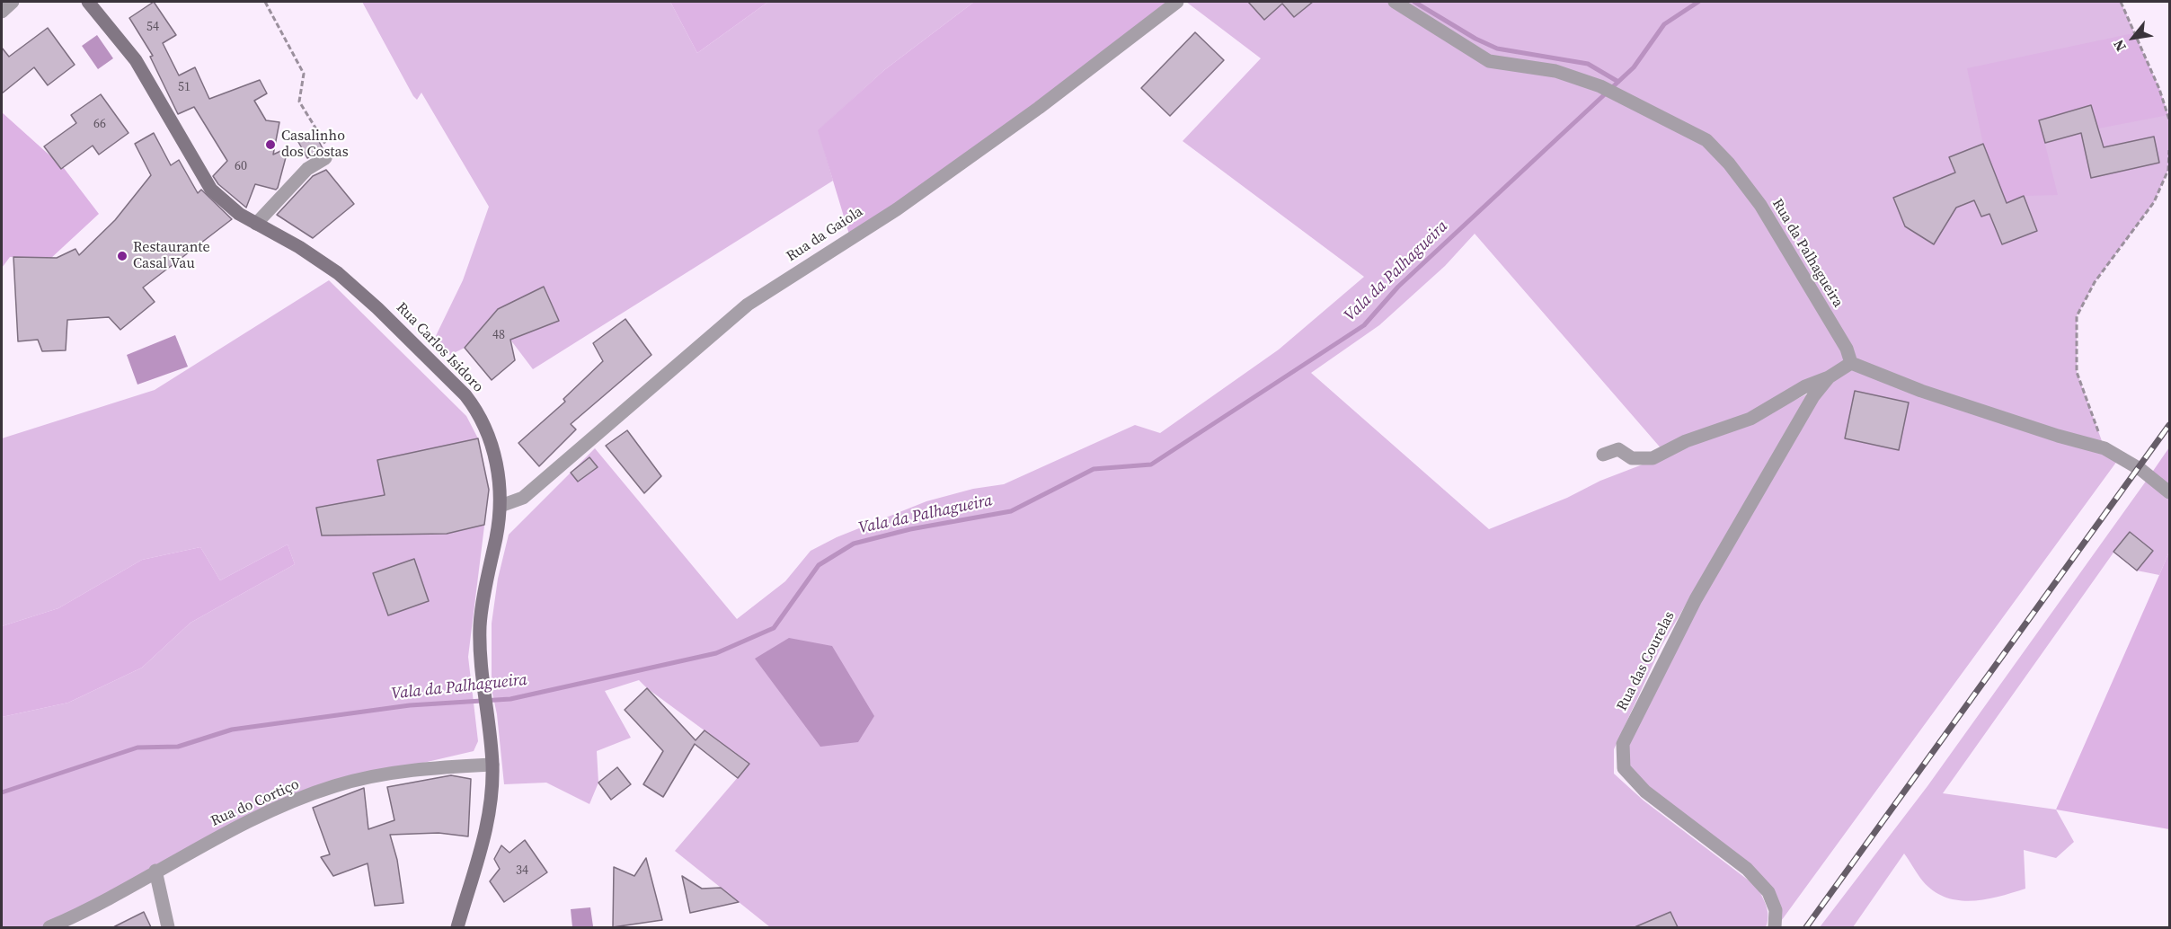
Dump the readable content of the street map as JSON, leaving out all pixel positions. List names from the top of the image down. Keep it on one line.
{"streets":{"street":["Rua da Gaiola","Rua da Palhagueira","Rua Carlos Isidoro","Rua das Courelas","Rua do Cortiço"]},"crossings":[["Rua da Gaiola","Rua Carlos Isidoro"],["Rua Carlos Isidoro","Rua do Cortiço"]],"water":["Vala da Palhagueira"],"places":["Casalinho dos Costas","Restaurante Casal Vau"],"house_numbers":["54","51","66","60","48","34"],"north":"bottom left"}
